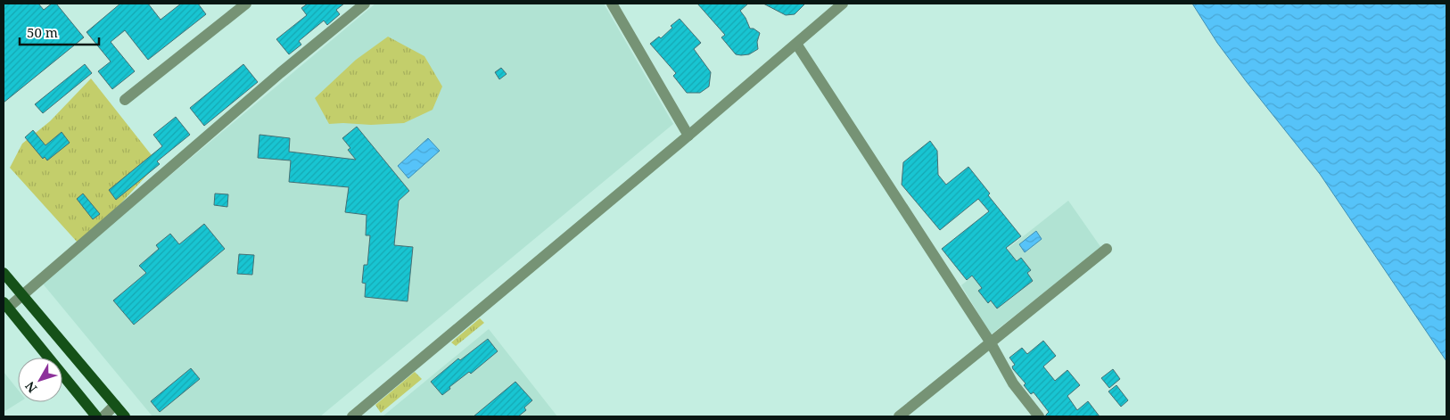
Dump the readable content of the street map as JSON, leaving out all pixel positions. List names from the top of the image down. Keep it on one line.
{"scale_bar":"50 m","north":"bottom left"}
